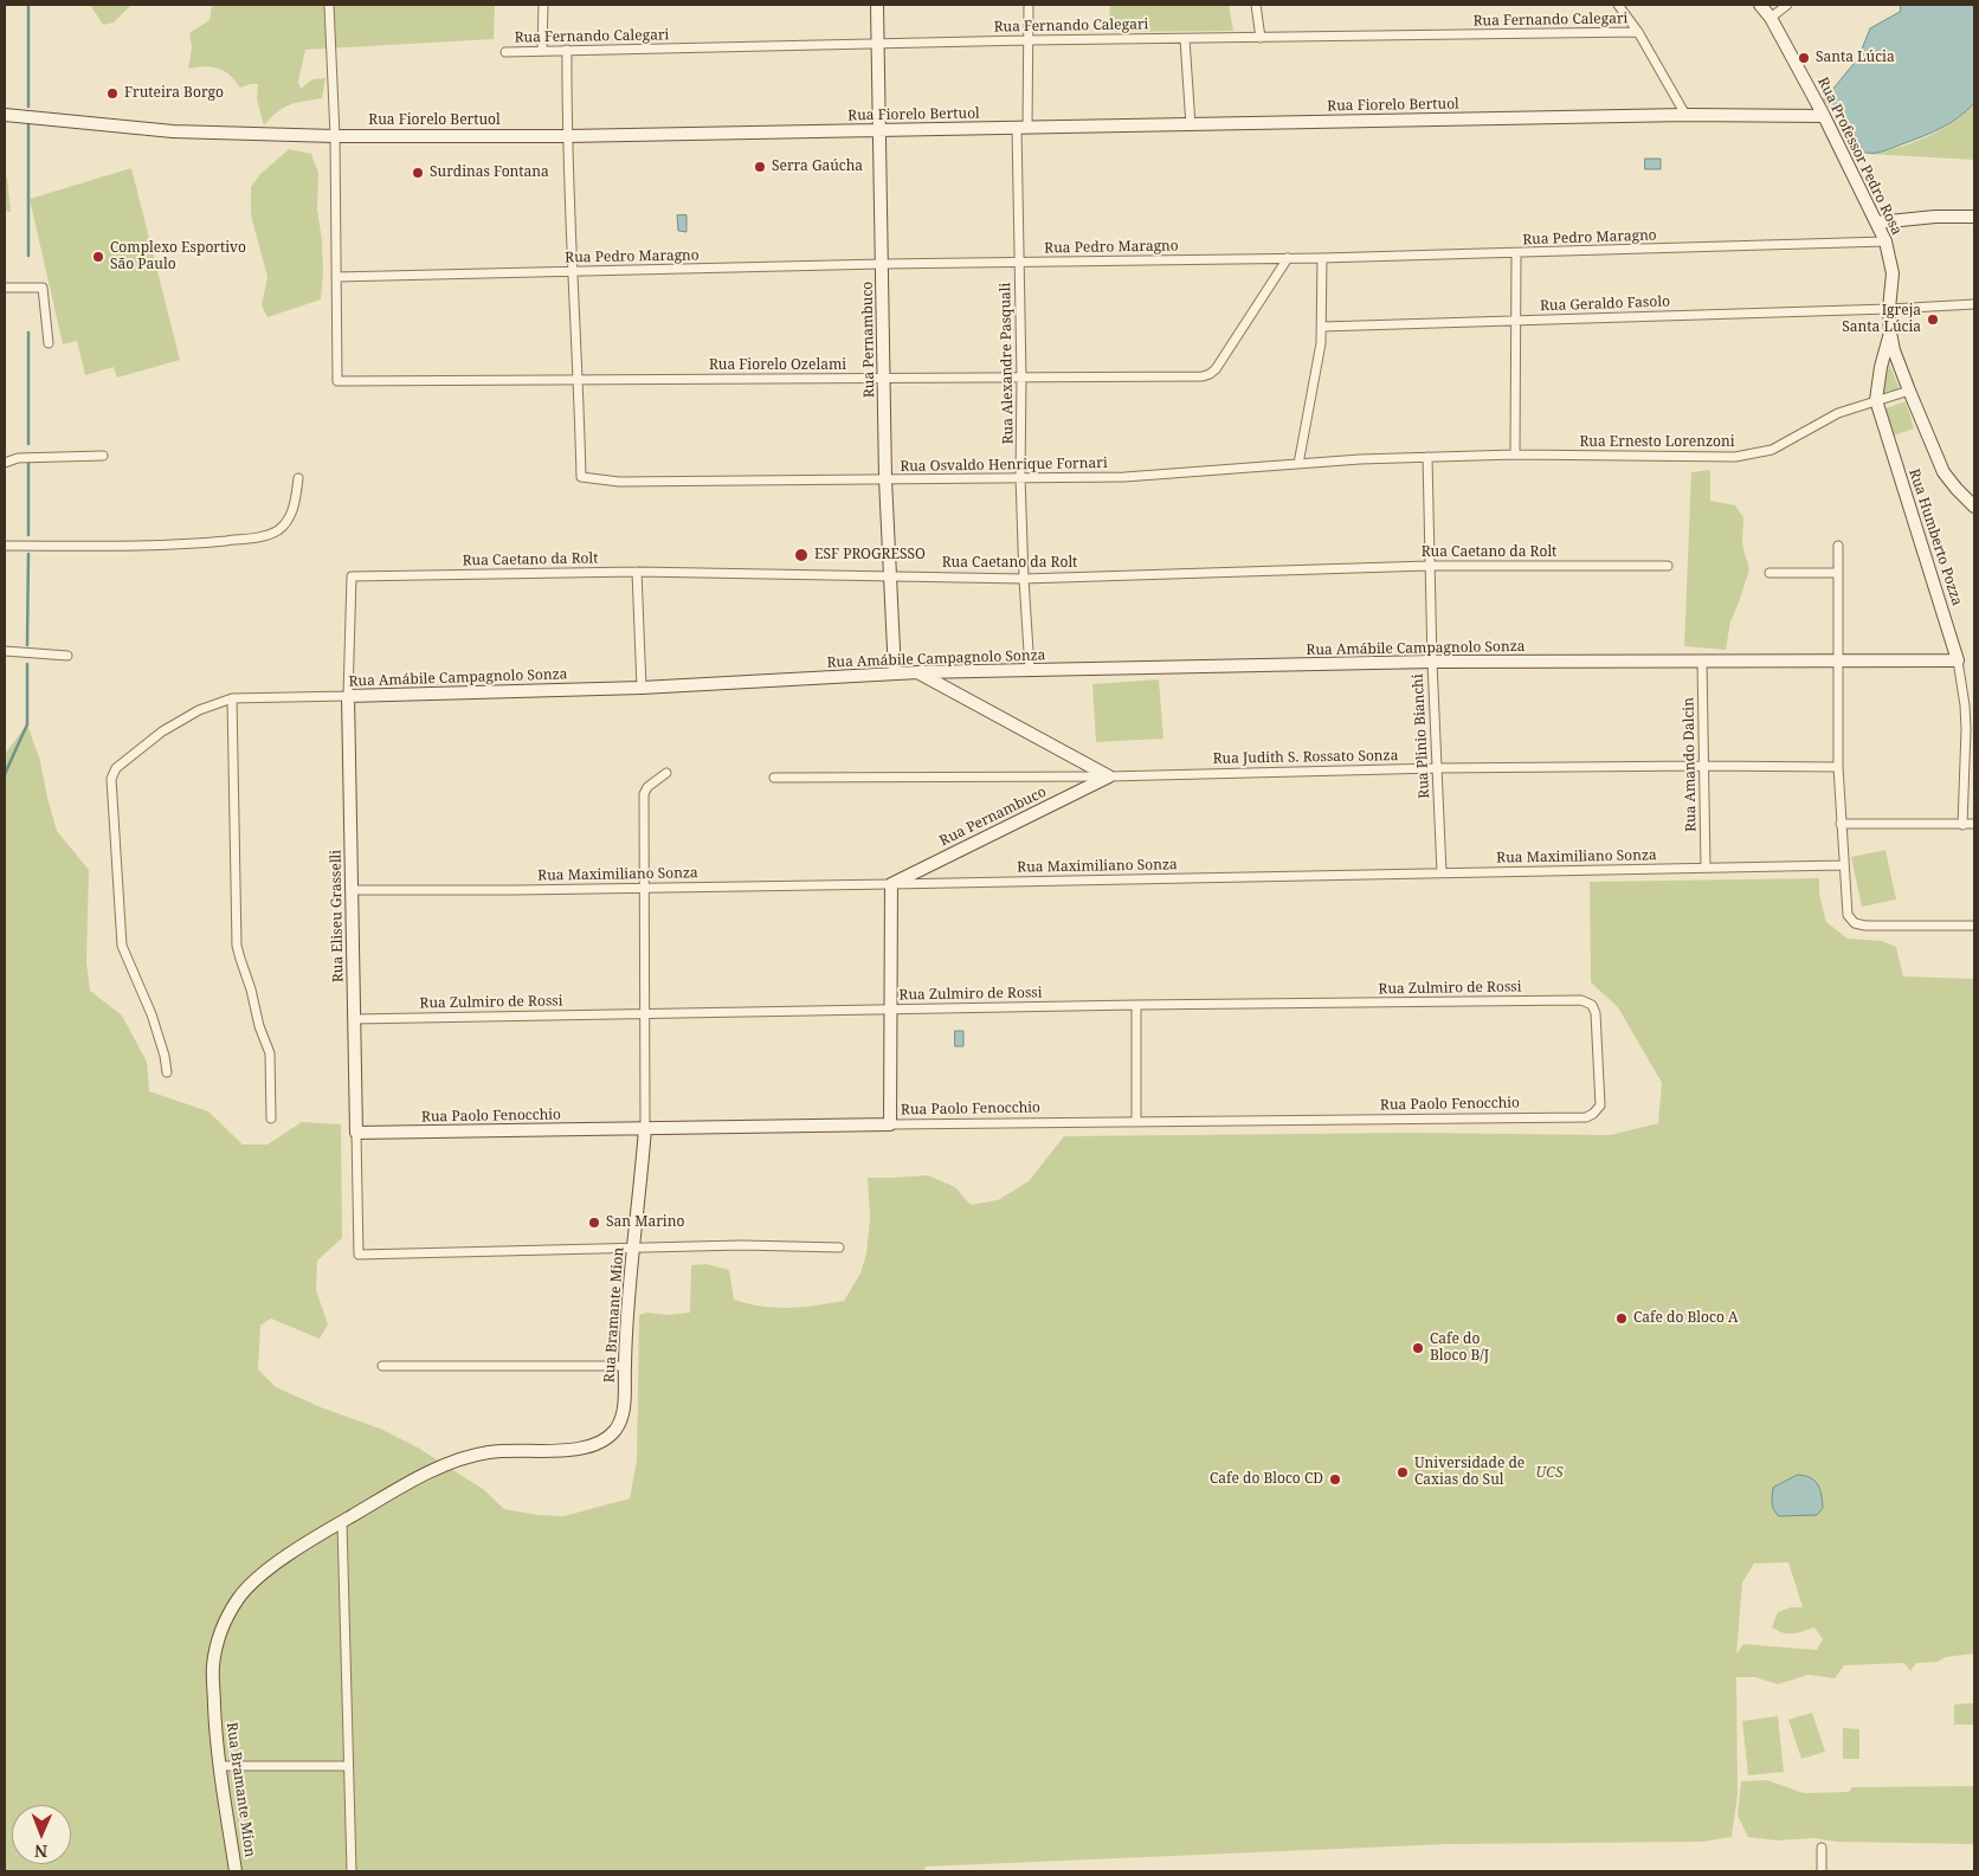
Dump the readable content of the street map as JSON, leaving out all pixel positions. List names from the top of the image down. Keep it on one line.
{"streets":{"street":["Rua Fernando Calegari","Rua Fiorelo Bertuol","Rua Professor Pedro Rosa","Rua Pedro Maragno","Rua Geraldo Fasolo","Rua Pernambuco","Rua Alexandre Pasquali","Rua Fiorelo Ozelami","Rua Ernesto Lorenzoni","Rua Osvaldo Henrique Fornari","Rua Humberto Pozza","Rua Caetano da Rolt","Rua Amábile Campagnolo Sonza","Rua Plinio Bianchi","Rua Judith S. Rossato Sonza","Rua Amando Dalcin","Rua Maximiliano Sonza","Rua Eliseu Grasselli","Rua Zulmiro de Rossi","Rua Paolo Fenocchio","Rua Bramante Mion"]},"crossings":[["Rua Fernando Calegari","Rua Pernambuco"],["Rua Fernando Calegari","Rua Alexandre Pasquali"],["Rua Fiorelo Bertuol","Rua Professor Pedro Rosa"],["Rua Fiorelo Bertuol","Rua Pernambuco"],["Rua Fiorelo Bertuol","Rua Alexandre Pasquali"],["Rua Professor Pedro Rosa","Rua Pedro Maragno"],["Rua Professor Pedro Rosa","Rua Geraldo Fasolo"],["Rua Professor Pedro Rosa","Rua Humberto Pozza"],["Rua Pedro Maragno","Rua Pernambuco"],["Rua Pedro Maragno","Rua Alexandre Pasquali"],["Rua Pedro Maragno","Rua Fiorelo Ozelami"],["Rua Pernambuco","Rua Fiorelo Ozelami"],["Rua Pernambuco","Rua Osvaldo Henrique Fornari"],["Rua Pernambuco","Rua Caetano da Rolt"],["Rua Pernambuco","Rua Amábile Campagnolo Sonza"],["Rua Pernambuco","Rua Judith S. Rossato Sonza"],["Rua Pernambuco","Rua Maximiliano Sonza"],["Rua Alexandre Pasquali","Rua Fiorelo Ozelami"],["Rua Alexandre Pasquali","Rua Osvaldo Henrique Fornari"],["Rua Alexandre Pasquali","Rua Caetano da Rolt"],["Rua Alexandre Pasquali","Rua Amábile Campagnolo Sonza"],["Rua Fiorelo Ozelami","Rua Osvaldo Henrique Fornari"],["Rua Ernesto Lorenzoni","Rua Osvaldo Henrique Fornari"],["Rua Ernesto Lorenzoni","Rua Humberto Pozza"],["Rua Ernesto Lorenzoni","Rua Plinio Bianchi"],["Rua Osvaldo Henrique Fornari","Rua Plinio Bianchi"],["Rua Humberto Pozza","Rua Amábile Campagnolo Sonza"],["Rua Caetano da Rolt","Rua Plinio Bianchi"],["Rua Caetano da Rolt","Rua Eliseu Grasselli"],["Rua Amábile Campagnolo Sonza","Rua Plinio Bianchi"],["Rua Amábile Campagnolo Sonza","Rua Amando Dalcin"],["Rua Amábile Campagnolo Sonza","Rua Eliseu Grasselli"],["Rua Plinio Bianchi","Rua Judith S. Rossato Sonza"],["Rua Plinio Bianchi","Rua Maximiliano Sonza"],["Rua Judith S. Rossato Sonza","Rua Amando Dalcin"],["Rua Amando Dalcin","Rua Maximiliano Sonza"],["Rua Maximiliano Sonza","Rua Eliseu Grasselli"],["Rua Maximiliano Sonza","Rua Bramante Mion"],["Rua Eliseu Grasselli","Rua Zulmiro de Rossi"],["Rua Eliseu Grasselli","Rua Paolo Fenocchio"],["Rua Eliseu Grasselli","Rua Bramante Mion"],["Rua Zulmiro de Rossi","Rua Paolo Fenocchio"],["Rua Zulmiro de Rossi","Rua Bramante Mion"],["Rua Paolo Fenocchio","Rua Bramante Mion"]],"parks":["UCS"],"places":["Santa Lúcia","Fruteira Borgo","Serra Gaúcha","Surdinas Fontana","Complexo Esportivo São Paulo","Igreja Santa Lúcia","ESF PROGRESSO","San Marino","Cafe do Bloco A","Cafe do Bloco B/J","Universidade de Caxias do Sul","Cafe do Bloco CD"],"north":"bottom"}
